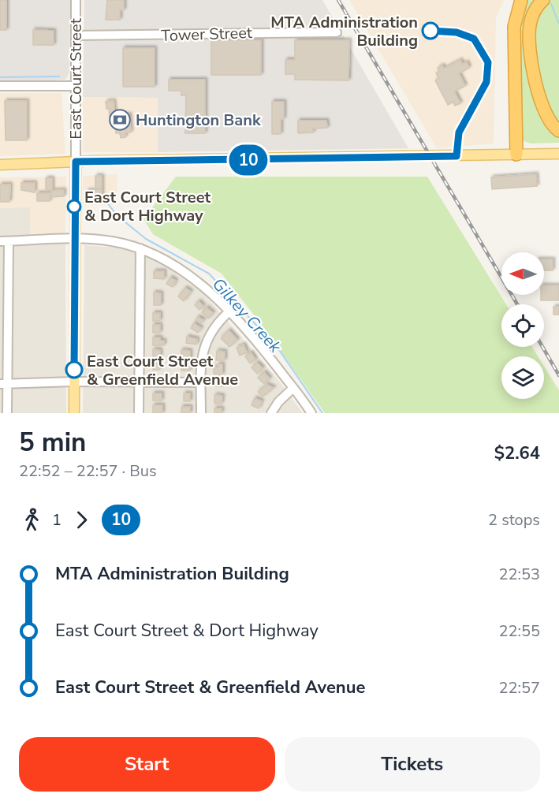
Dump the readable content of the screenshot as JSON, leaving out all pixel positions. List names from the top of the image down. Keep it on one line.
{"streets":{"main road":["East Court Street"],"street":["Tower Street"]},"crossings":[["Tower Street","East Court Street"]],"water":["Gilkey Creek"],"places":{"other":["MTA Administration Building","East Court Street & Dort Highway","East Court Street & Greenfield Avenue"],"bank":["Huntington Bank"]},"lines":["bus line 10"],"north":"left","page":{"on_map":"10","heading":["5 min","22:52 – 22:57 · Bus","$2.64"],"legs":["1","10","2 stops"],"list":[{"name":"MTA Administration Building","value":"22:53"},{"name":"East Court Street & Dort Highway","value":"22:55"},{"name":"East Court Street & Greenfield Avenue","value":"22:57"}],"buttons":["Start","Tickets"]}}
